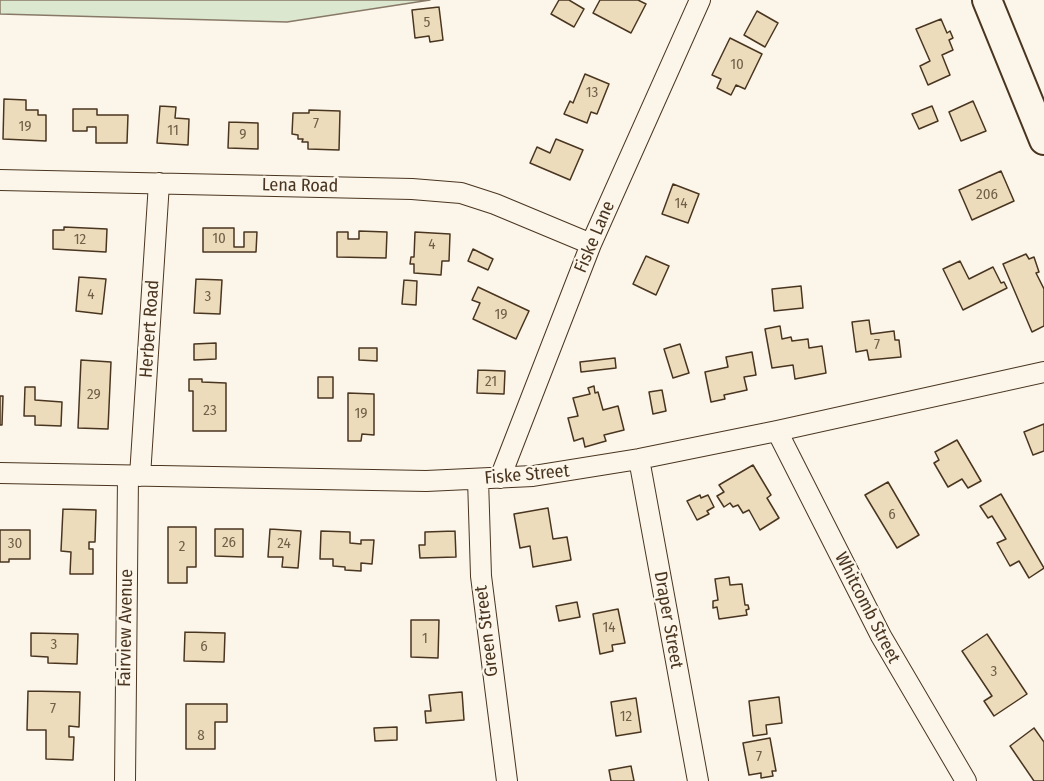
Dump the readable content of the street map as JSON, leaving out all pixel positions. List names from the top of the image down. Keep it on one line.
{"streets":{"street":["Lena Road","Fiske Lane","Herbert Road","Fiske Street","Whitcomb Street","Draper Street","Fairview Avenue","Green Street"]},"crossings":[["Lena Road","Fiske Lane"],["Lena Road","Herbert Road"],["Fiske Lane","Fiske Street"],["Herbert Road","Fiske Street"],["Herbert Road","Fairview Avenue"],["Fiske Street","Whitcomb Street"],["Fiske Street","Draper Street"],["Fiske Street","Fairview Avenue"],["Fiske Street","Green Street"]],"house_numbers":["5","10","13","7","19","11","9","206","14","10","12","4","4","3","19","7","21","29","23","19","6","26","30","24","2","14","1","3","6","3","7","12","8","7"]}
